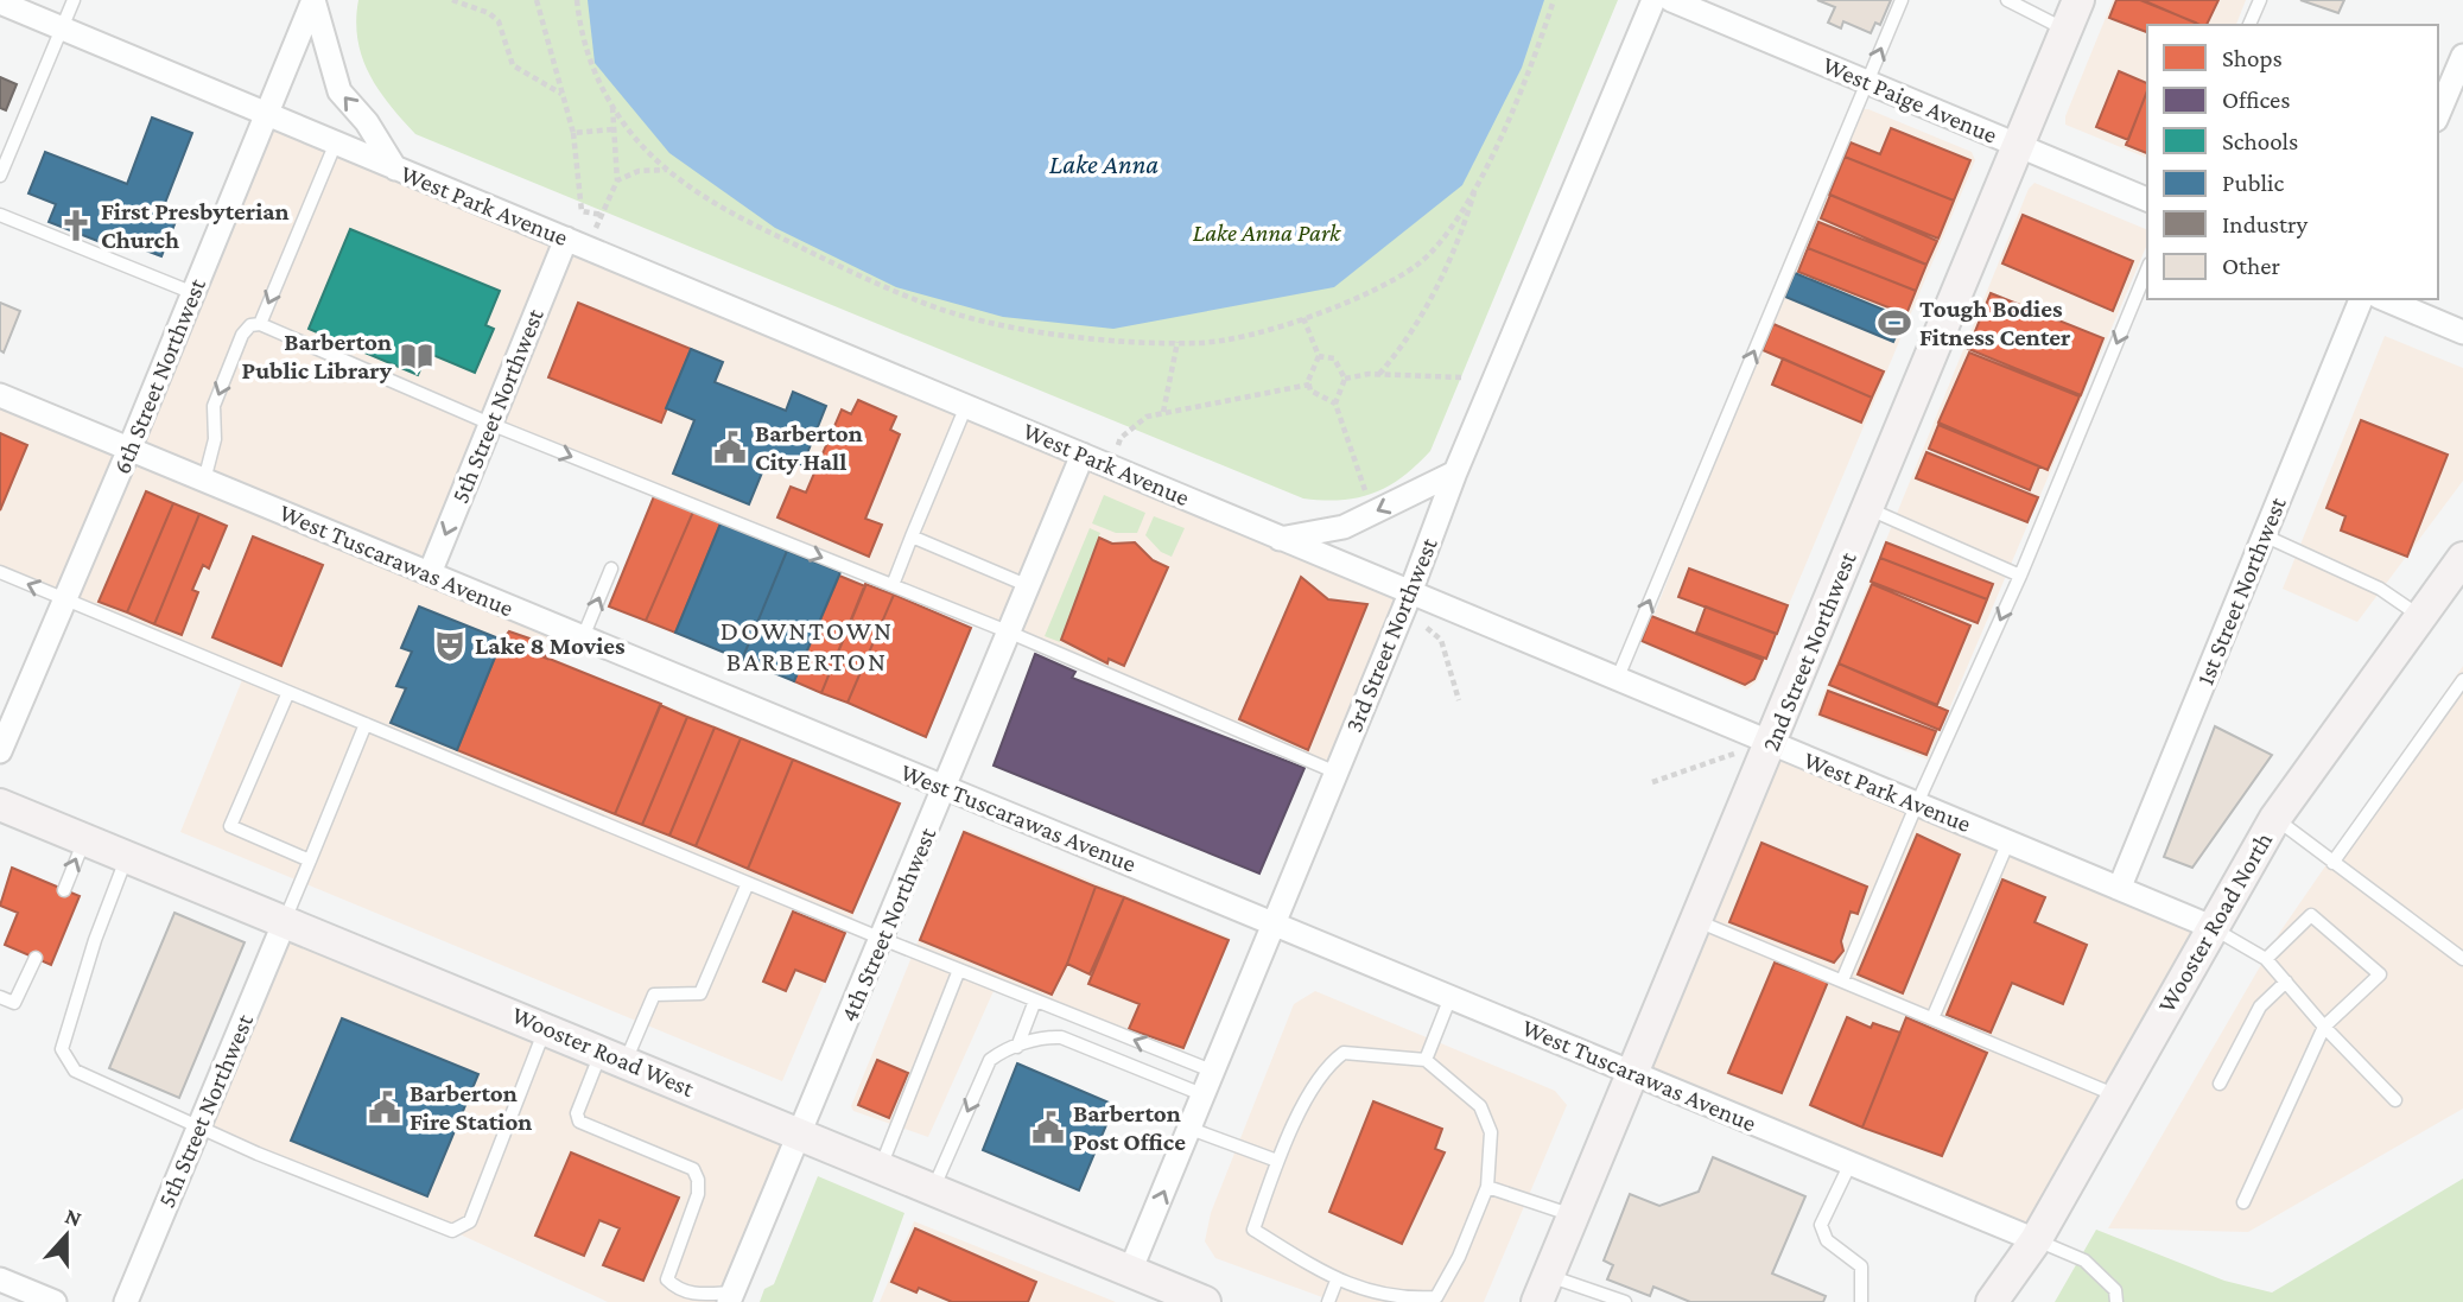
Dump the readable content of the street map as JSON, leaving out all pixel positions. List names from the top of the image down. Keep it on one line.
{"streets":{"main road":["2nd Street Northwest","Wooster Road North","Wooster Road West"],"street":["West Paige Avenue","West Park Avenue","6th Street Northwest","5th Street Northwest","West Tuscarawas Avenue","1st Street Northwest","3rd Street Northwest","4th Street Northwest"]},"crossings":[["West Paige Avenue","2nd Street Northwest"],["West Park Avenue","6th Street Northwest"],["West Park Avenue","5th Street Northwest"],["West Park Avenue","1st Street Northwest"],["West Park Avenue","3rd Street Northwest"],["West Park Avenue","2nd Street Northwest"],["West Park Avenue","Wooster Road North"],["West Park Avenue","4th Street Northwest"],["6th Street Northwest","West Tuscarawas Avenue"],["5th Street Northwest","West Tuscarawas Avenue"],["5th Street Northwest","Wooster Road West"],["West Tuscarawas Avenue","3rd Street Northwest"],["West Tuscarawas Avenue","2nd Street Northwest"],["West Tuscarawas Avenue","Wooster Road North"],["West Tuscarawas Avenue","4th Street Northwest"],["3rd Street Northwest","Wooster Road West"],["4th Street Northwest","Wooster Road West"]],"districts":["DOWNTOWN BARBERTON"],"water":["Lake Anna"],"parks":["Lake Anna Park"],"places":{"church":["First Presbyterian Church"],"sports":["Tough Bodies Fitness Center"],"library":["Barberton Public Library"],"public building":["Barberton City Hall","Barberton Fire Station","Barberton Post Office"],"theatre":["Lake 8 Movies"]},"legend":["Shops","Offices","Schools","Public","Industry","Other"],"north":"top"}
